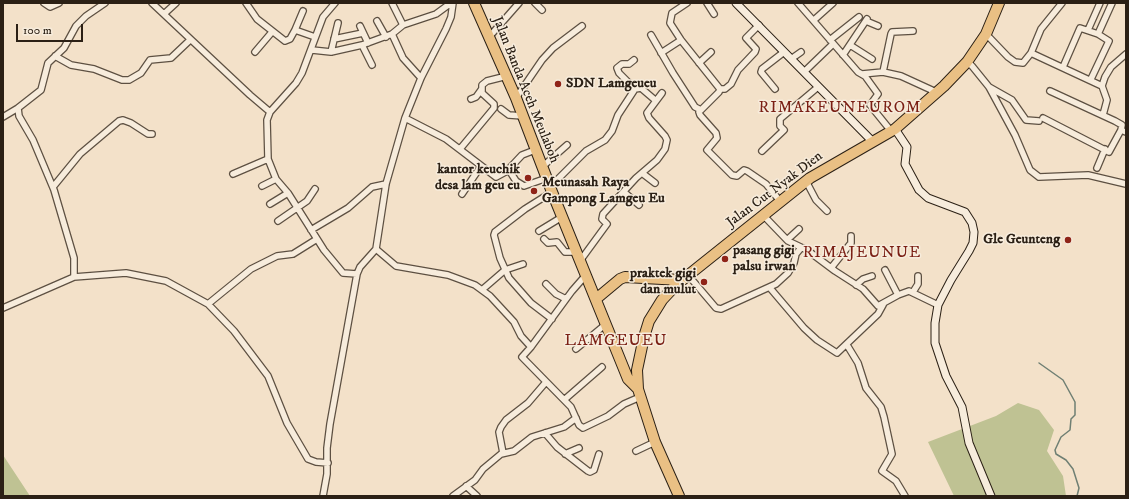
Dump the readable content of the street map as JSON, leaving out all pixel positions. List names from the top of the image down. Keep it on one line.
{"streets":{"highway":["Jalan Banda Aceh Meulaboh","Jalan Cut Nyak Dien"]},"crossings":[["Jalan Banda Aceh Meulaboh","Jalan Cut Nyak Dien"]],"districts":["RIMAKEUNEUROM","RIMAJEUNUE","LAMGEUEU"],"places":["SDN Lamgeueu","kantor keuchik desa lam geu eu","Meunasah Raya Gampong Lamgeu Eu","Gle Geunteng","pasang gigi palsu irwan","praktek gigi dan mulut"],"scale_bar":"100 m"}
